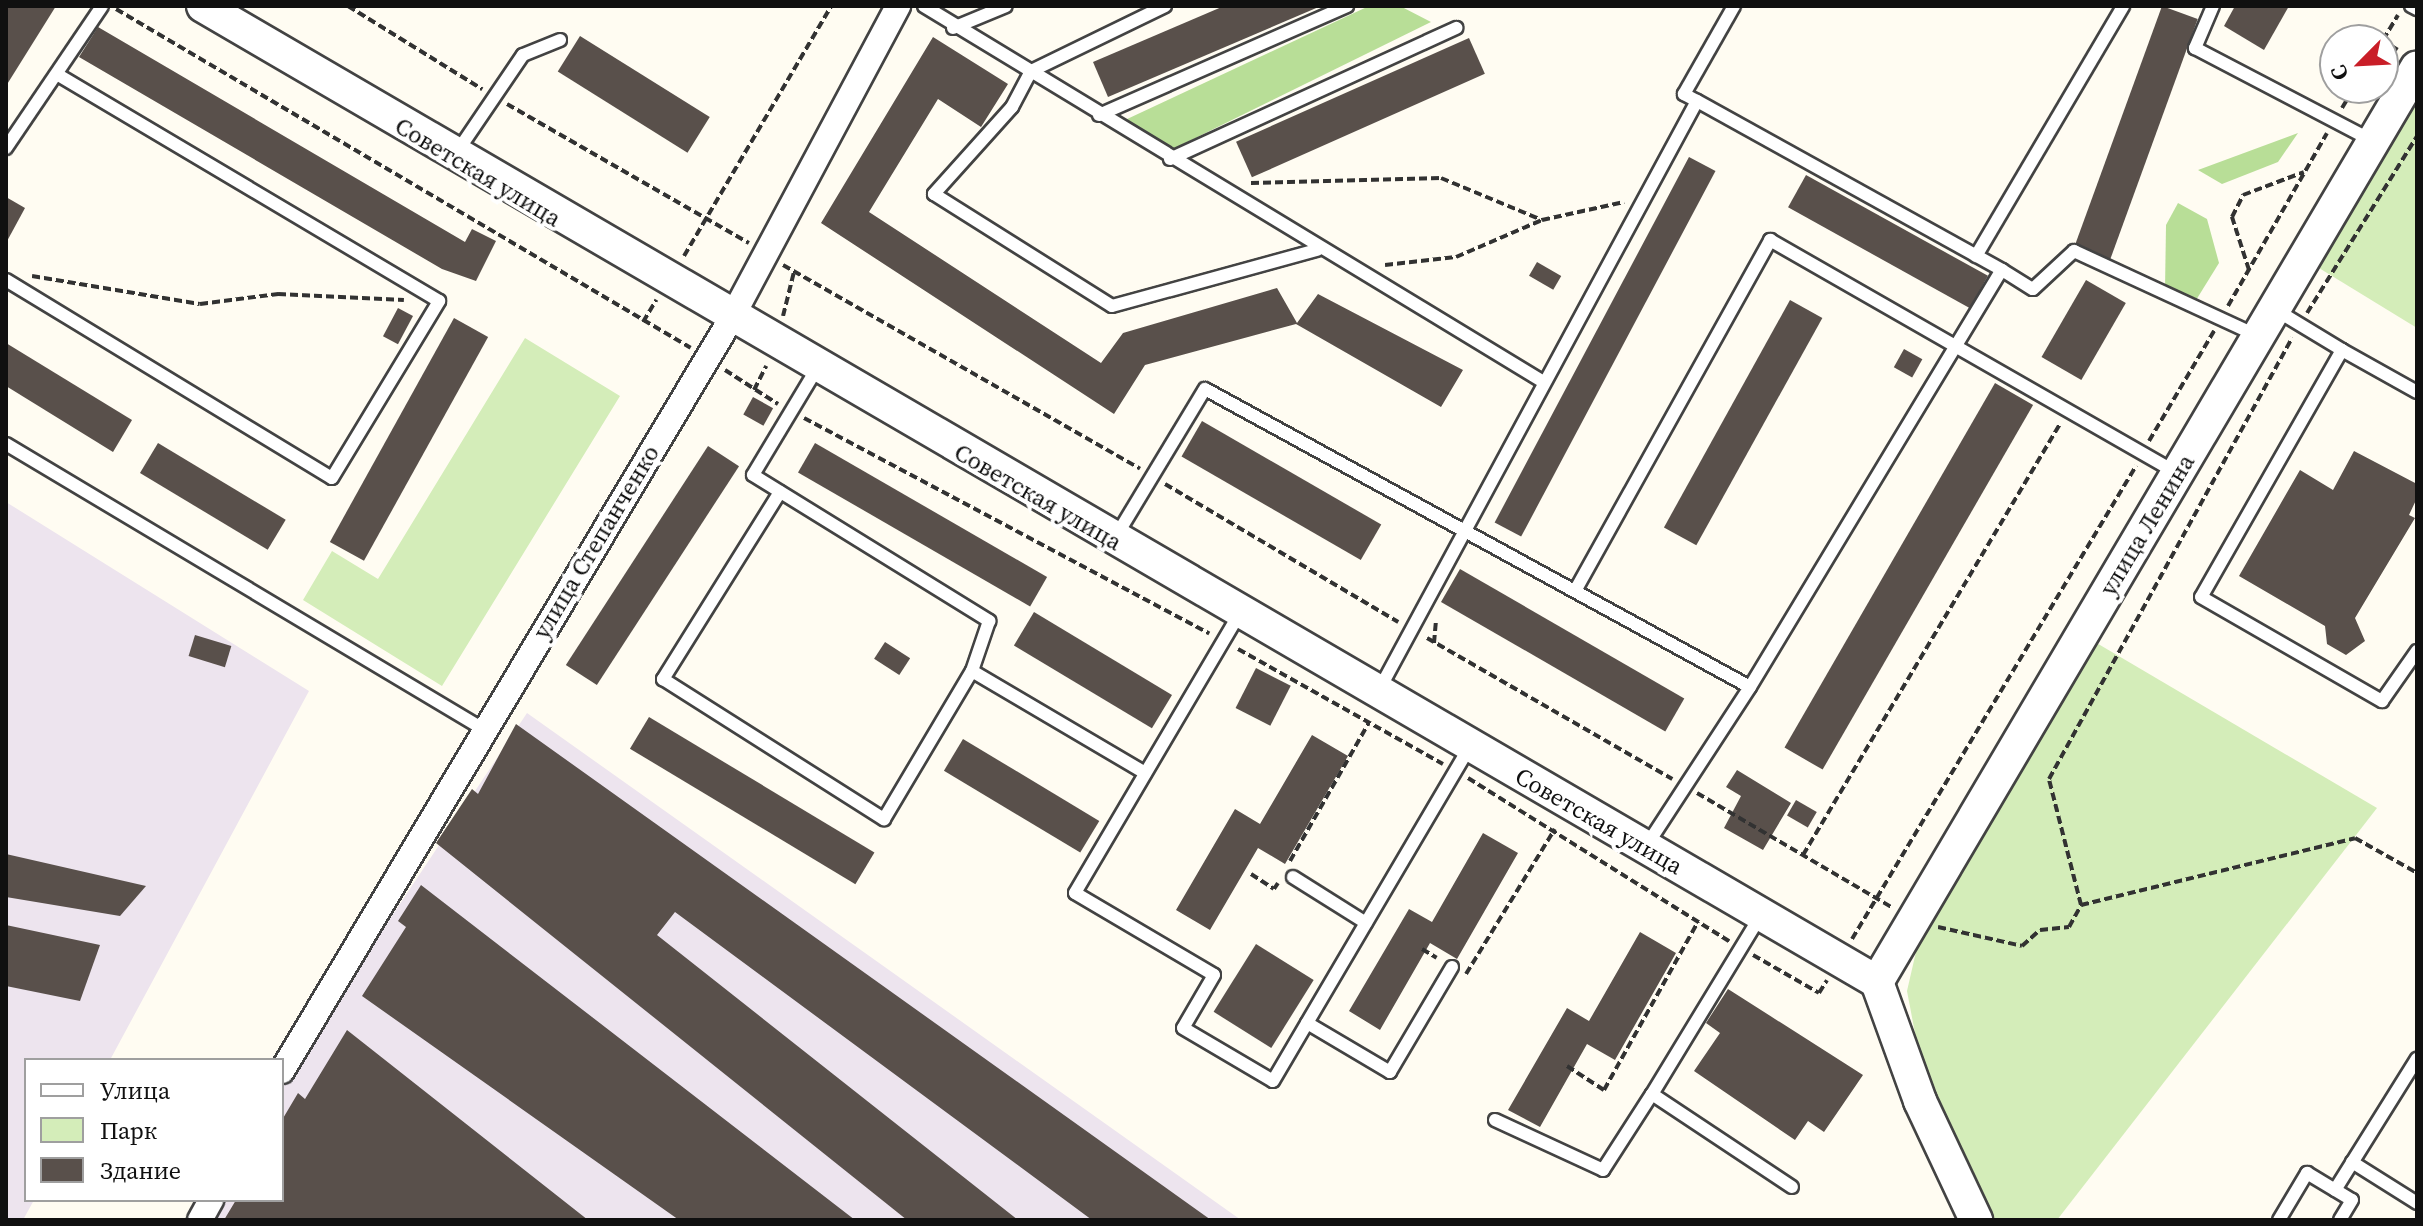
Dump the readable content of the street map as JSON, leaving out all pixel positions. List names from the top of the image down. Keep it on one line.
{"streets":{"street":["Советская улица","улица Ленина","улица Степанченко"]},"crossings":[["Советская улица","улица Ленина"],["Советская улица","улица Степанченко"]],"legend":["Улица","Парк","Здание"],"north":"bottom left"}
